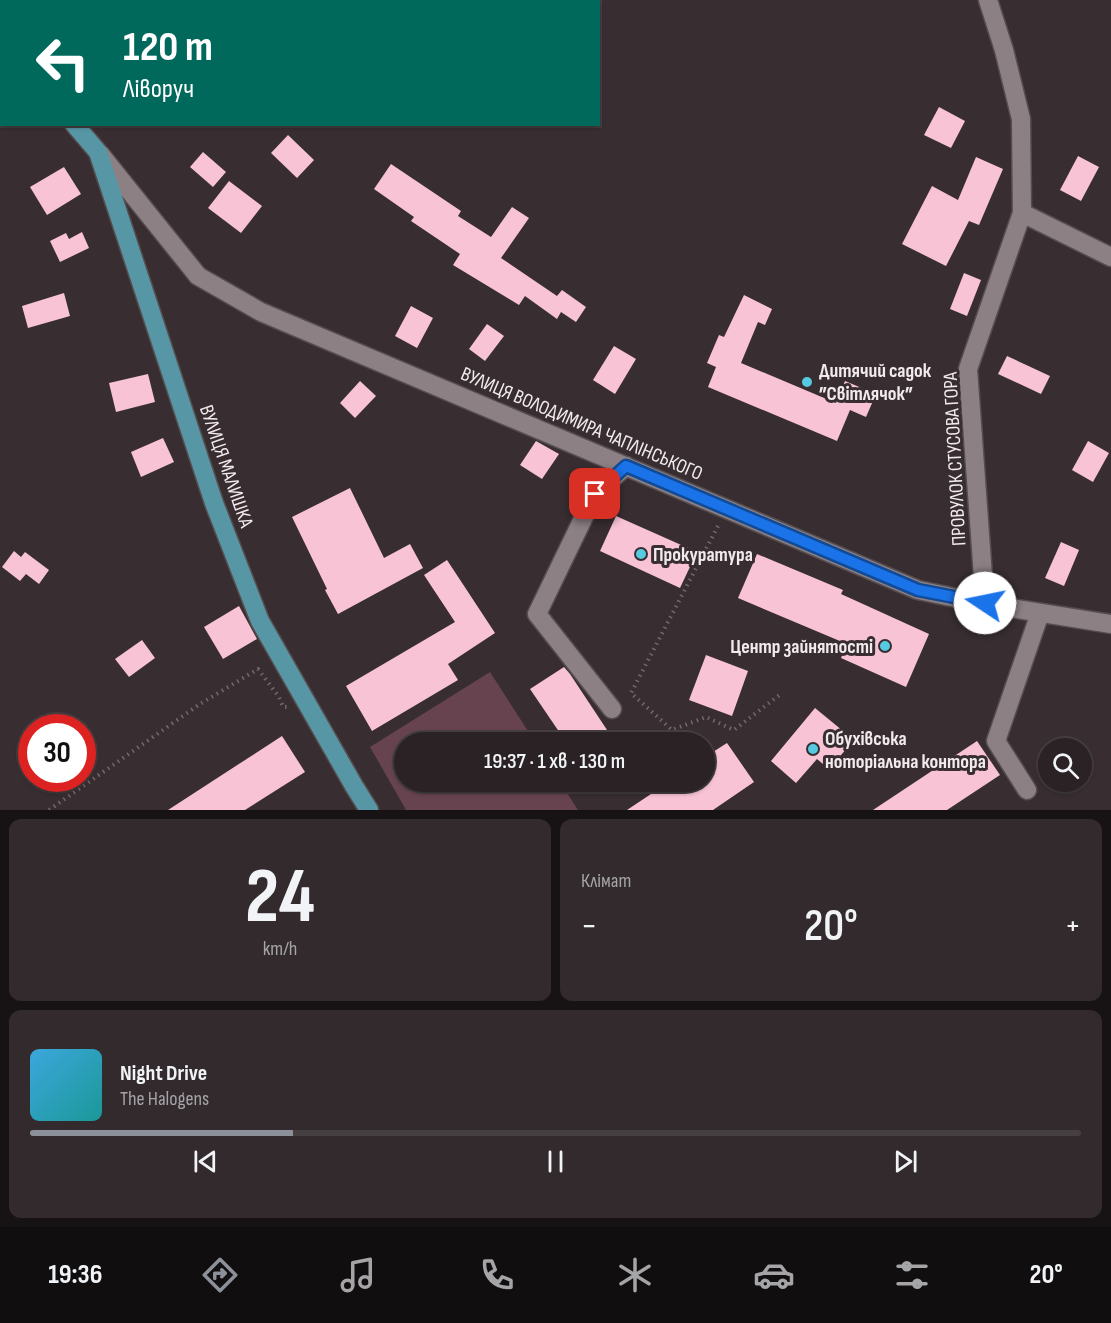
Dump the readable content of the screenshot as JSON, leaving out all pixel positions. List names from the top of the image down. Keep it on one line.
{"streets":{"main road":["ВУЛИЦЯ МАЛИШКА"],"street":["ВУЛИЦЯ ВОЛОДИМИРА ЧАПЛІНСЬКОГО","ПРОВУЛОК СТУСОВА ГОРА"]},"crossings":[["ВУЛИЦЯ ВОЛОДИМИРА ЧАПЛІНСЬКОГО","ПРОВУЛОК СТУСОВА ГОРА"],["ВУЛИЦЯ ВОЛОДИМИРА ЧАПЛІНСЬКОГО","ВУЛИЦЯ МАЛИШКА"]],"places":["Дитячий садок ”Світлячок”","Прокуратура","Центр зайнятості","Обухівська ноторіальна контора"],"page":{"turn":["120 m","Ліворуч"],"limit":"30","trip":"19:37 · 1 хв · 130 m","tile":[["24","km/h"],"Клімат"],"heat":["−","20°","+"],"song":["Night Drive","The Halogens"],"tabs":["19:36","20°"]}}
